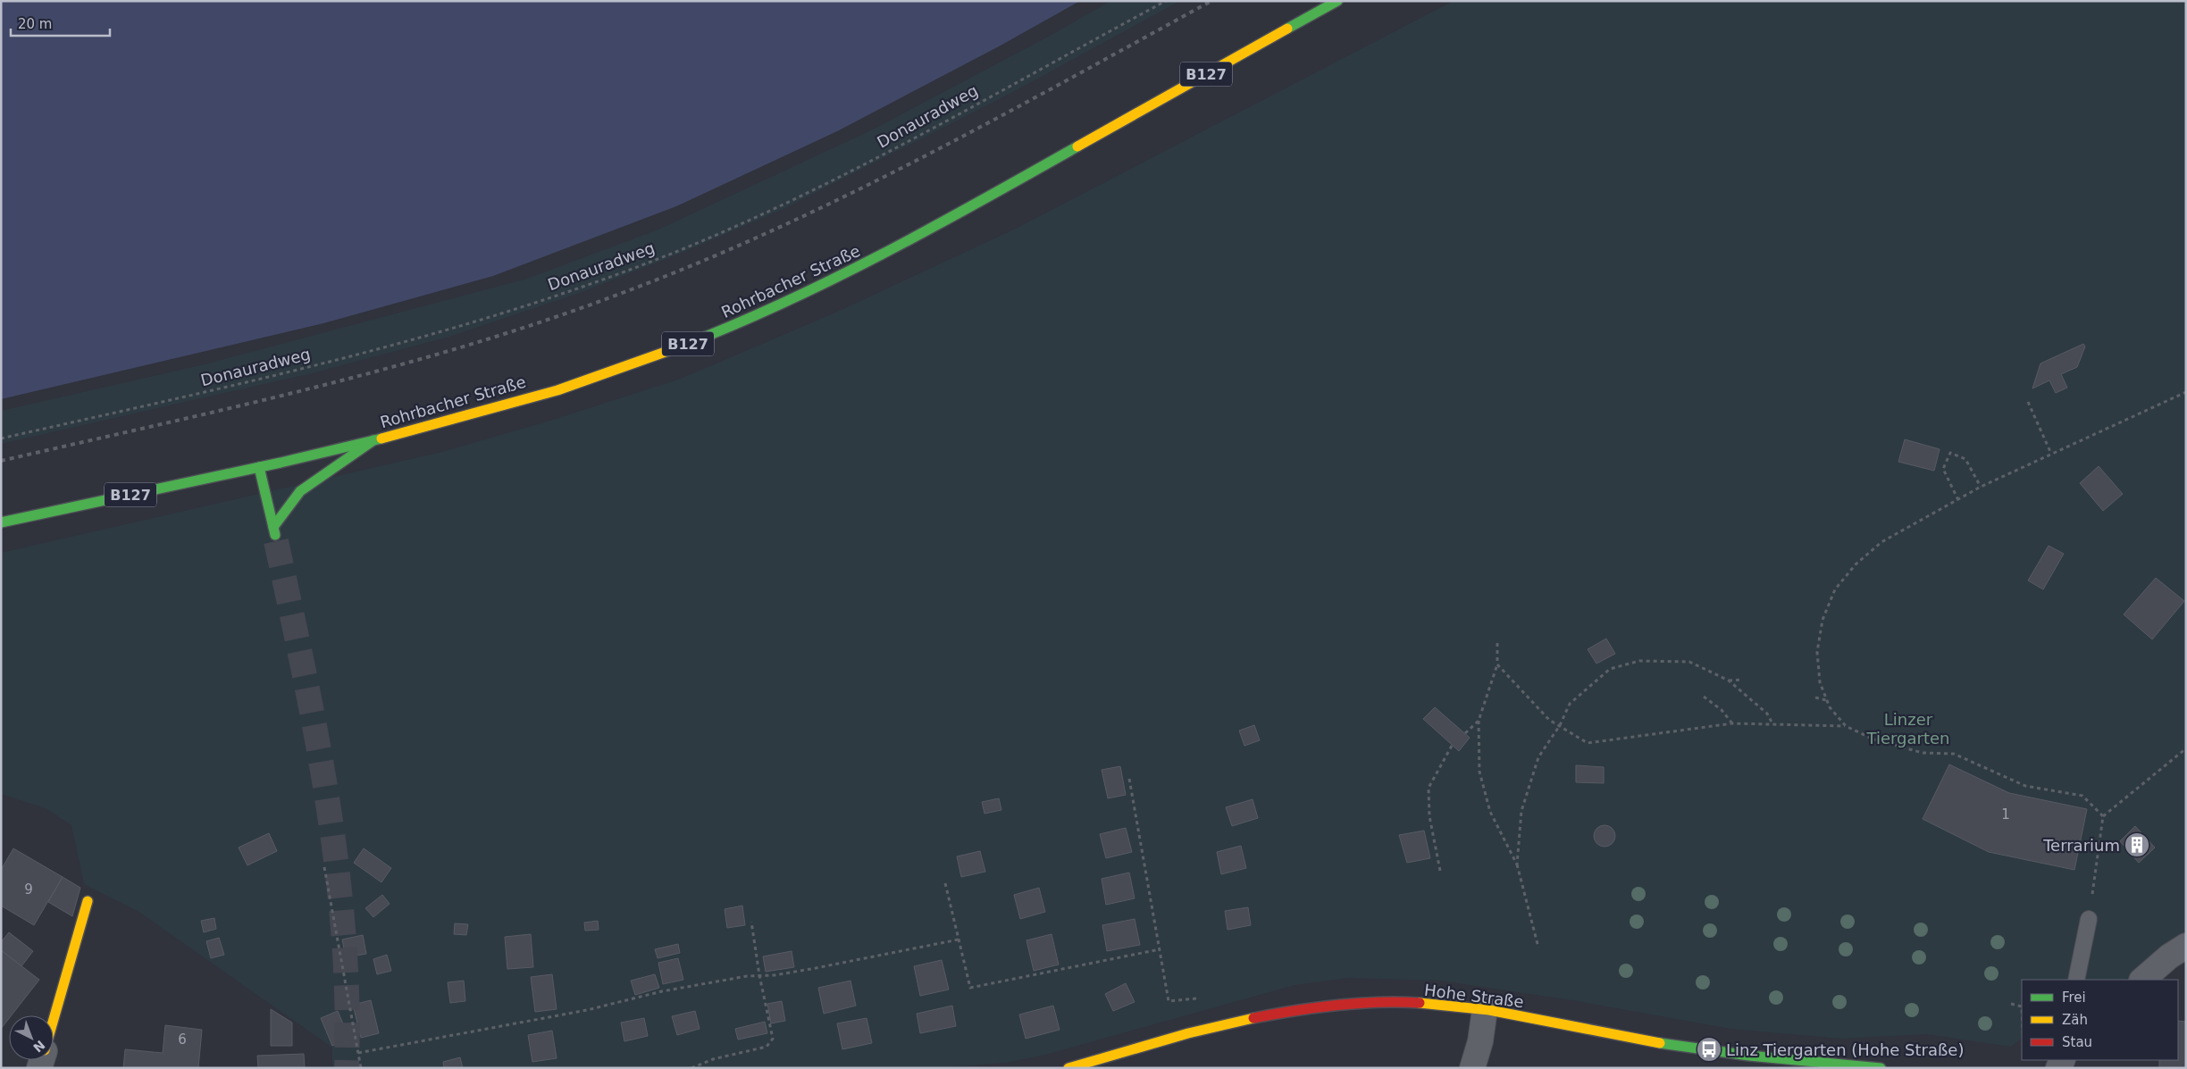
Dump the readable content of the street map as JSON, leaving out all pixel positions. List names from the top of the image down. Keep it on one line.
{"streets":{"main road":["B127","Rohrbacher Straße","Hohe Straße"],"path":["Donauradweg"]},"parks":["Linzer Tiergarten"],"places":{"building":["Terrarium"],"bus stop":["Linz Tiergarten (Hohe Straße)"]},"house_numbers":["1","9","6"],"legend":["Frei","Zäh","Stau"],"scale_bar":"20 m","north":"bottom right"}
